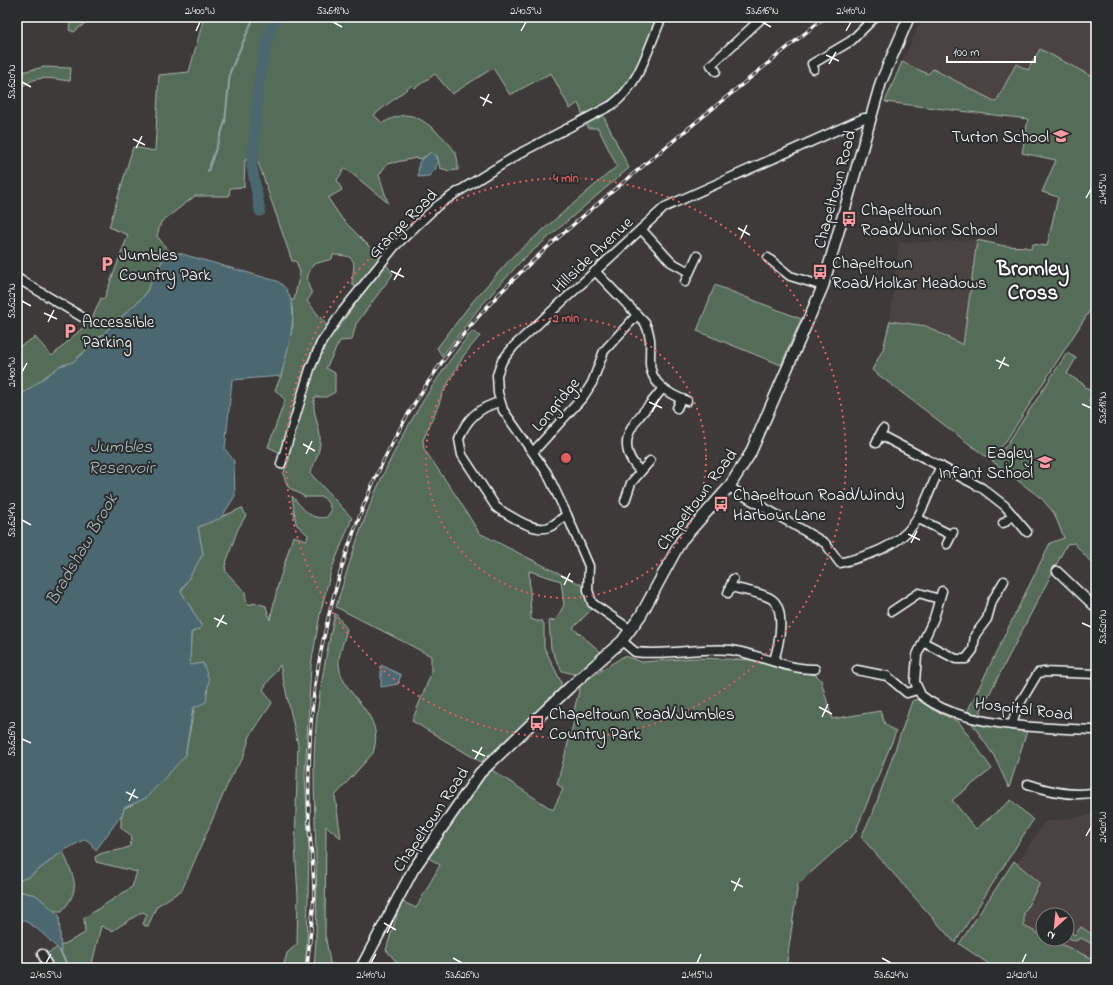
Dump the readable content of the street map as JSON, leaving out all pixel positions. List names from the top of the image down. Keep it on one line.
{"streets":{"main road":["Chapeltown Road"],"street":["Grange Road","Hillside Avenue","Longridge","Hospital Road"]},"crossings":[["Chapeltown Road","Hillside Avenue"],["Hillside Avenue","Longridge"]],"districts":["Bromley Cross"],"water":["Jumbles Reservoir","Bradshaw Brook"],"places":{"school or university":["Turton School","Eagley Infant School"],"bus stop":["Chapeltown Road/Junior School","Chapeltown Road/Holkar Meadows","Chapeltown Road/Windy Harbour Lane","Chapeltown Road/Jumbles Country Park"],"parking":["Jumbles Country Park","Accessible Parking"]},"scale_bar":"100 m","north":"bottom left","coordinates":["2.400°W","53.618°N","2.405°W","53.616°N","2.410°W","53.620°N","2.415°W","53.622°N","53.624°N","53.626°N","2.420°W"],"rings":["4 min","2 min"]}
